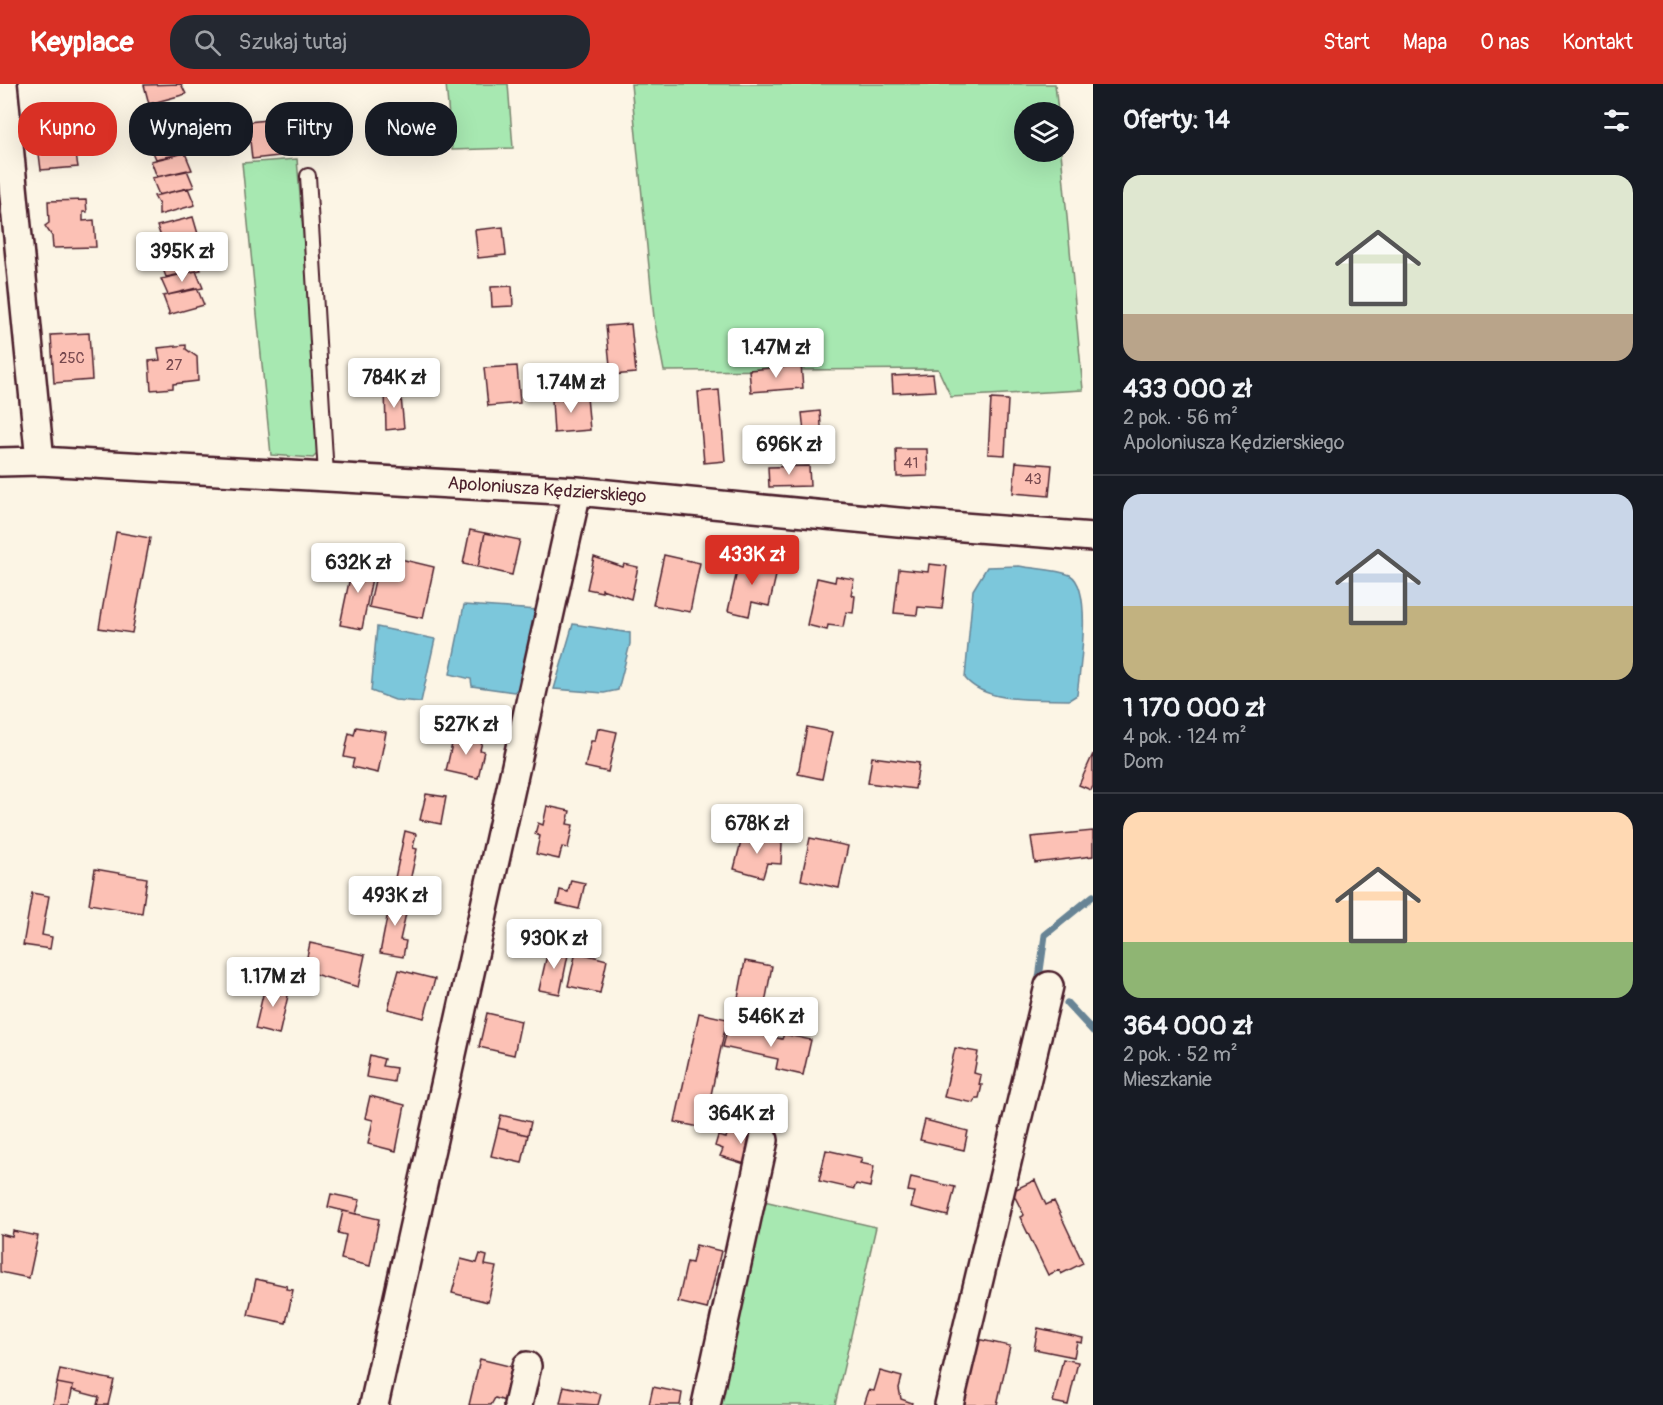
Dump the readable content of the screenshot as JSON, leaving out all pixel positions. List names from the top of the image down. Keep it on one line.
{"streets":{"street":["Apoloniusza Kędzierskiego"]},"house_numbers":["25C","27","41","43"],"page":{"header":"Keyplace","search":"Szukaj tutaj","nav":["Start","Mapa","O nas","Kontakt"],"heading":"Oferty: 14","chip":["Kupno","Wynajem","Filtry","Nowe"],"list":[{"name":"433 000 zł","note":"2 pok. · 56 m² · Apoloniusza Kędzierskiego"},{"name":"1 170 000 zł","note":"4 pok. · 124 m² · Dom"},{"name":"364 000 zł","note":"2 pok. · 52 m² · Mieszkanie"}],"price":["395K zł","1.47M zł","784K zł","1.74M zł","696K zł","433K zł","632K zł","527K zł","678K zł","493K zł","930K zł","1.17M zł","546K zł","364K zł"]}}
